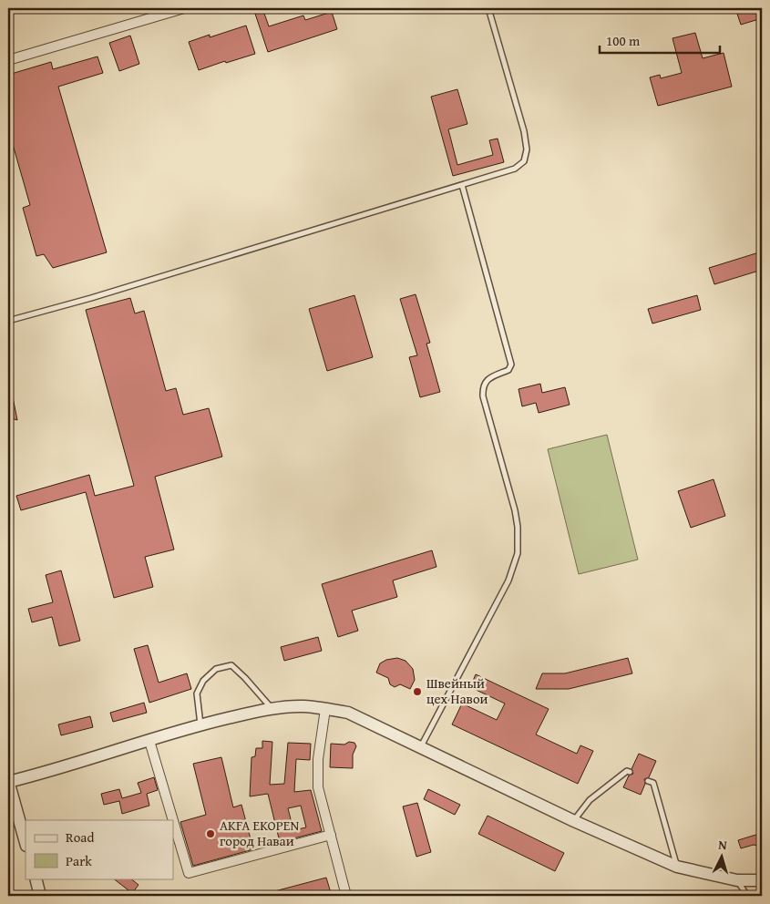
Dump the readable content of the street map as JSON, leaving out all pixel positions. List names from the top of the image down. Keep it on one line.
{"places":["Швейный цех Навои","AKFA EKOPEN город Наваи"],"legend":["Road","Park"],"scale_bar":"100 m","north":"top"}
